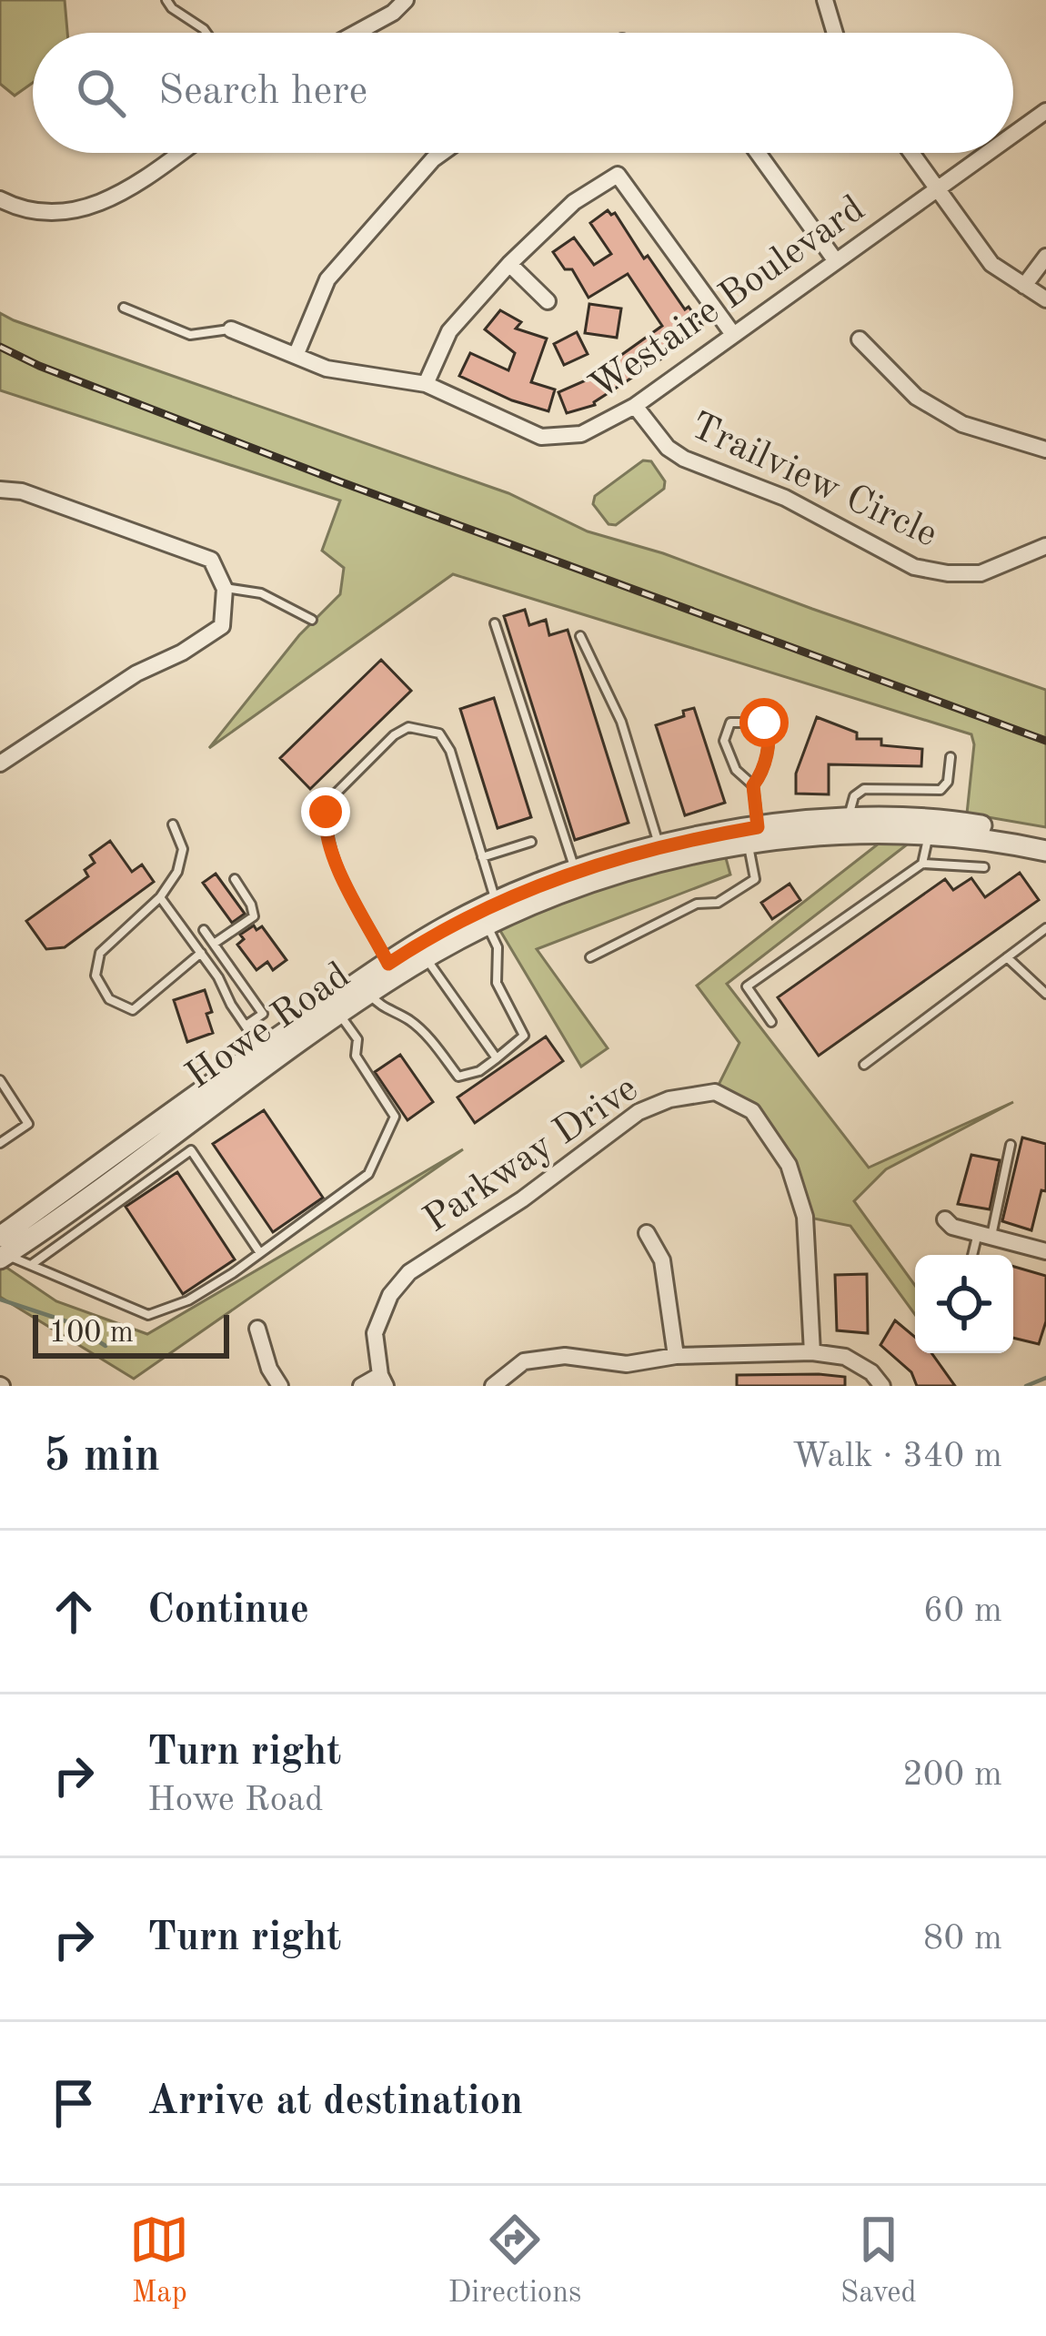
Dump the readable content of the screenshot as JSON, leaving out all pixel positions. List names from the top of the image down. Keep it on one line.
{"streets":{"street":["Westaire Boulevard","Trailview Circle","Howe Road","Parkway Drive"]},"crossings":[["Westaire Boulevard","Trailview Circle"]],"scale_bar":"100 m","page":{"search":"Search here","scale":"100 m","heading":["5 min","Walk · 340 m"],"list":[["Continue","60 m"],["Turn right","Howe Road","200 m"],["Turn right","80 m"],"Arrive at destination"],"nav":["Map","Directions","Saved"]}}
